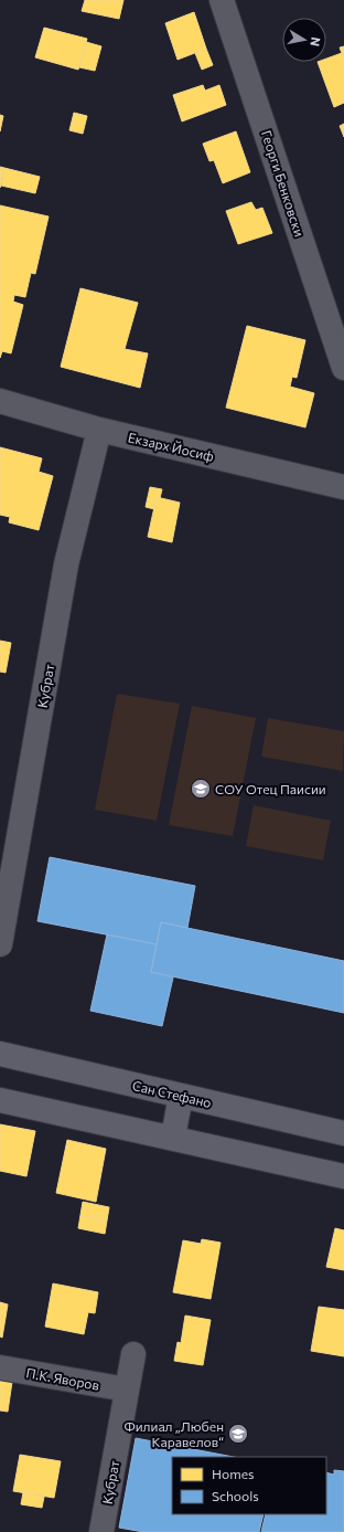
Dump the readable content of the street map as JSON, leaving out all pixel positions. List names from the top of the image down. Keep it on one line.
{"streets":{"main road":["Сан Стефано"],"street":["Георги Бенковски","Екзарх Йосиф","Кубрат","П.К. Яворов"]},"crossings":[["Екзарх Йосиф","Кубрат"],["Кубрат","П.К. Яворов"]],"places":{"school or university":["СОУ Отец Паисии","Филиал „Любен Каравелов“"]},"legend":["Homes","Schools"],"north":"right"}
